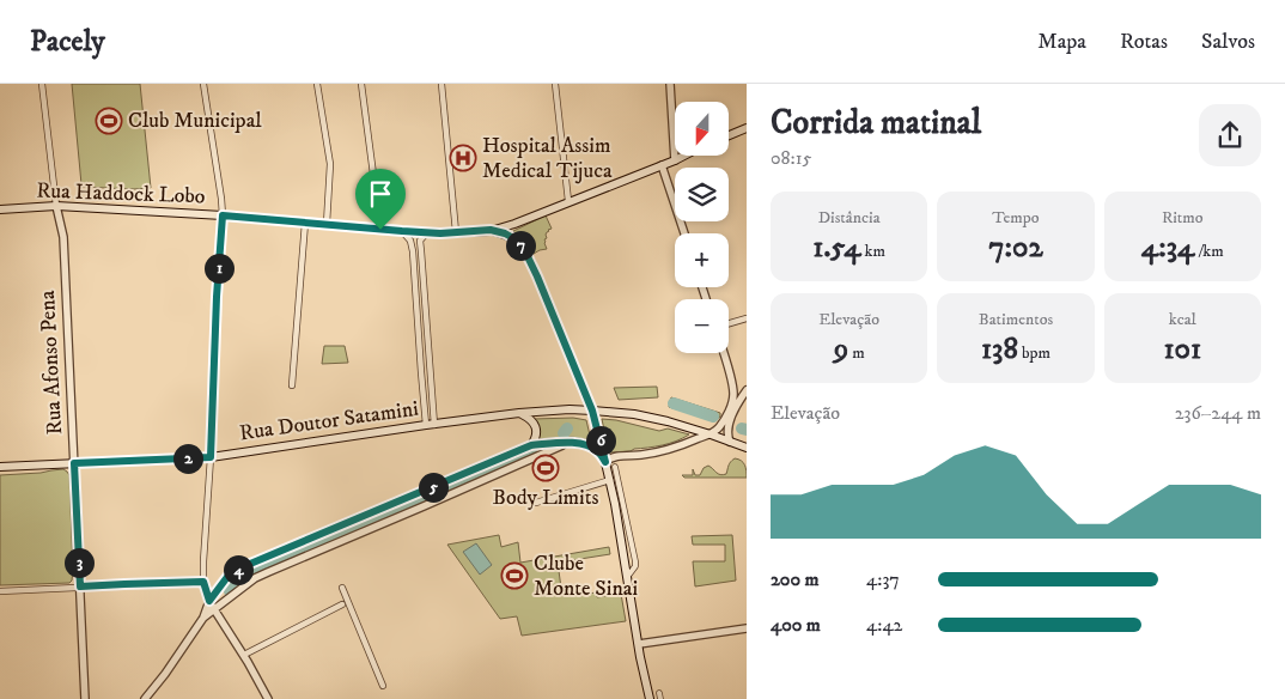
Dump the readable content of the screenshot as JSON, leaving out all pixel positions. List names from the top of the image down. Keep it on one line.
{"streets":{"main road":["Rua Haddock Lobo","Rua Doutor Satamini"],"street":["Rua Afonso Pena"]},"crossings":[["Rua Haddock Lobo","Rua Afonso Pena"],["Rua Afonso Pena","Rua Doutor Satamini"]],"places":{"sports":["Club Municipal","Body Limits","Clube Monte Sinai"],"hospital":["Hospital Assim Medical Tijuca"]},"north":"bottom","page":{"header":"Pacely","nav":["Mapa","Rotas","Salvos"],"heading":["Corrida matinal","08:15"],"map_buttons":["+","−"],"stats":[["Distância","1.54 km"],["Tempo","7:02"],["Ritmo","4:34 /km"],["Elevação","9 m"],["Batimentos","138 bpm"],["kcal","101"]],"pins":["7","1","6","2","5","3","4"],"chart":["Elevação","236–244 m"],"list":[{"name":"200 m","note":"4:37"},{"name":"400 m","note":"4:42"}]}}
